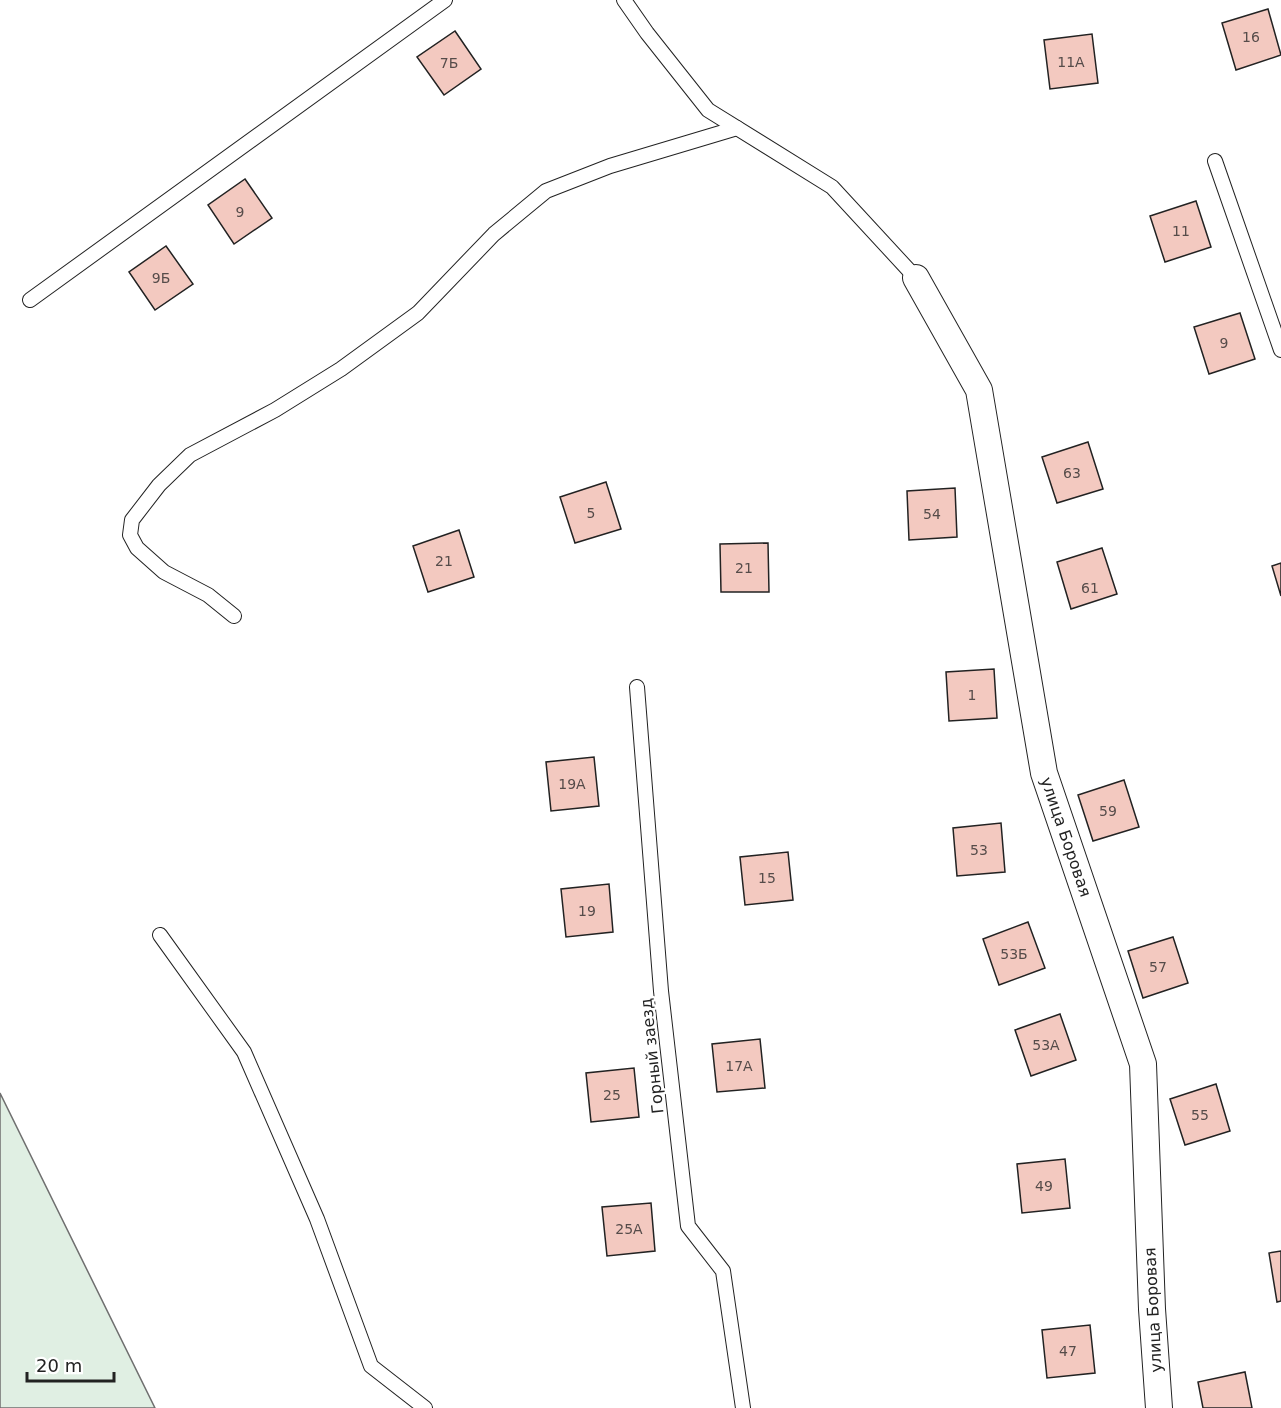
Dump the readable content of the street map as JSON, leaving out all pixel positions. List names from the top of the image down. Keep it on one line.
{"streets":{"street":["улица Боровая"],"lane":["Горный заезд"]},"house_numbers":["16","11А","7Б","9","11","9Б","9","63","5","54","21","21","61","1","19А","59","53","15","19","53Б","57","53А","17А","25","55","49","25А","47"],"scale_bar":"20 m"}
